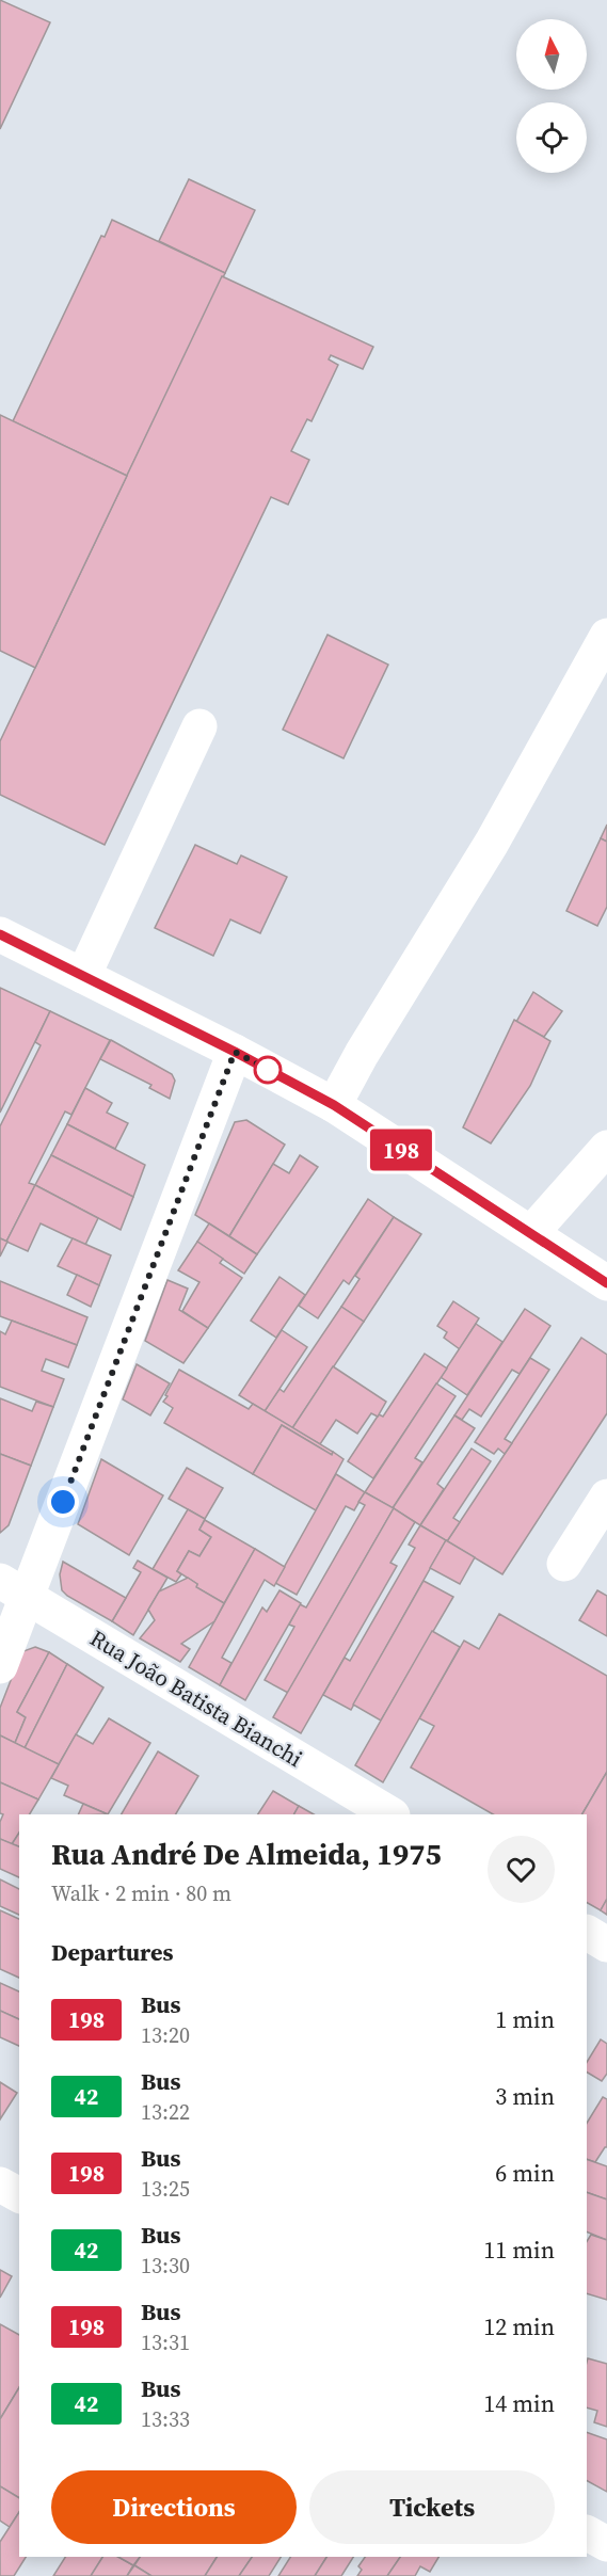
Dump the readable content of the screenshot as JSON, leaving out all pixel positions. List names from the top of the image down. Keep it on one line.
{"streets":{"street":["Rua João Batista Bianchi"]},"lines":["bus line 198"],"north":"top","page":{"on_map":"198","heading":[["Rua André De Almeida, 1975","Walk · 2 min · 80 m"],"Departures"],"list":[{"mark":"198","name":"Bus","note":"13:20","value":"1 min"},{"mark":"42","name":"Bus","note":"13:22","value":"3 min"},{"mark":"198","name":"Bus","note":"13:25","value":"6 min"},{"mark":"42","name":"Bus","note":"13:30","value":"11 min"},{"mark":"198","name":"Bus","note":"13:31","value":"12 min"},{"mark":"42","name":"Bus","note":"13:33","value":"14 min"}],"buttons":["Directions","Tickets"]}}
